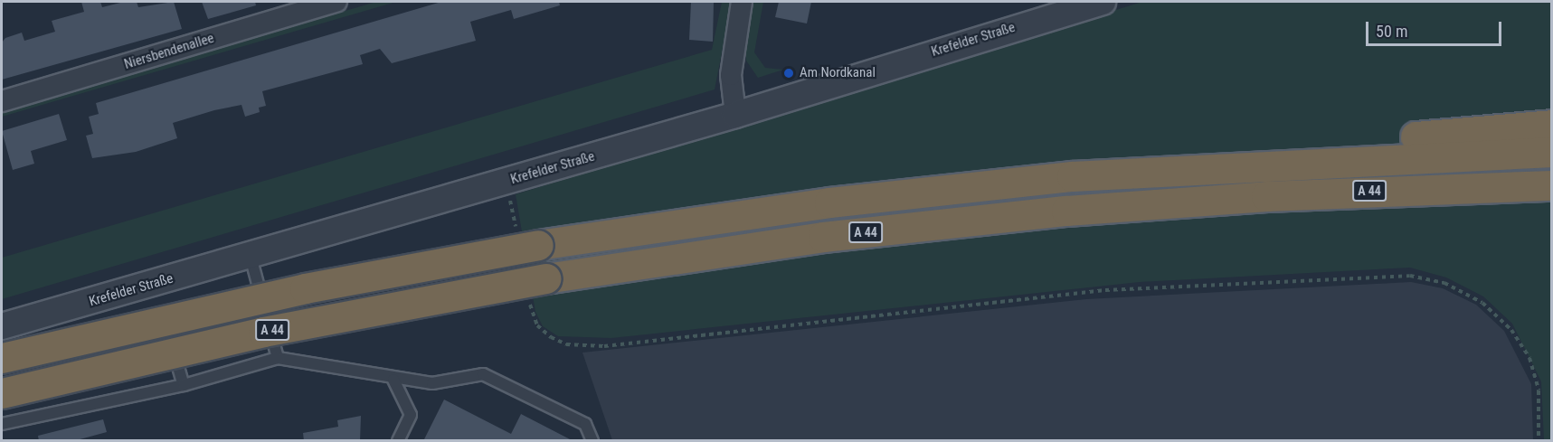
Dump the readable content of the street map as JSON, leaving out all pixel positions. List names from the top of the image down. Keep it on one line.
{"streets":{"highway":["A 44"],"street":["Krefelder Straße","Niersbendenallee"]},"places":["Am Nordkanal"],"scale_bar":"50 m"}
